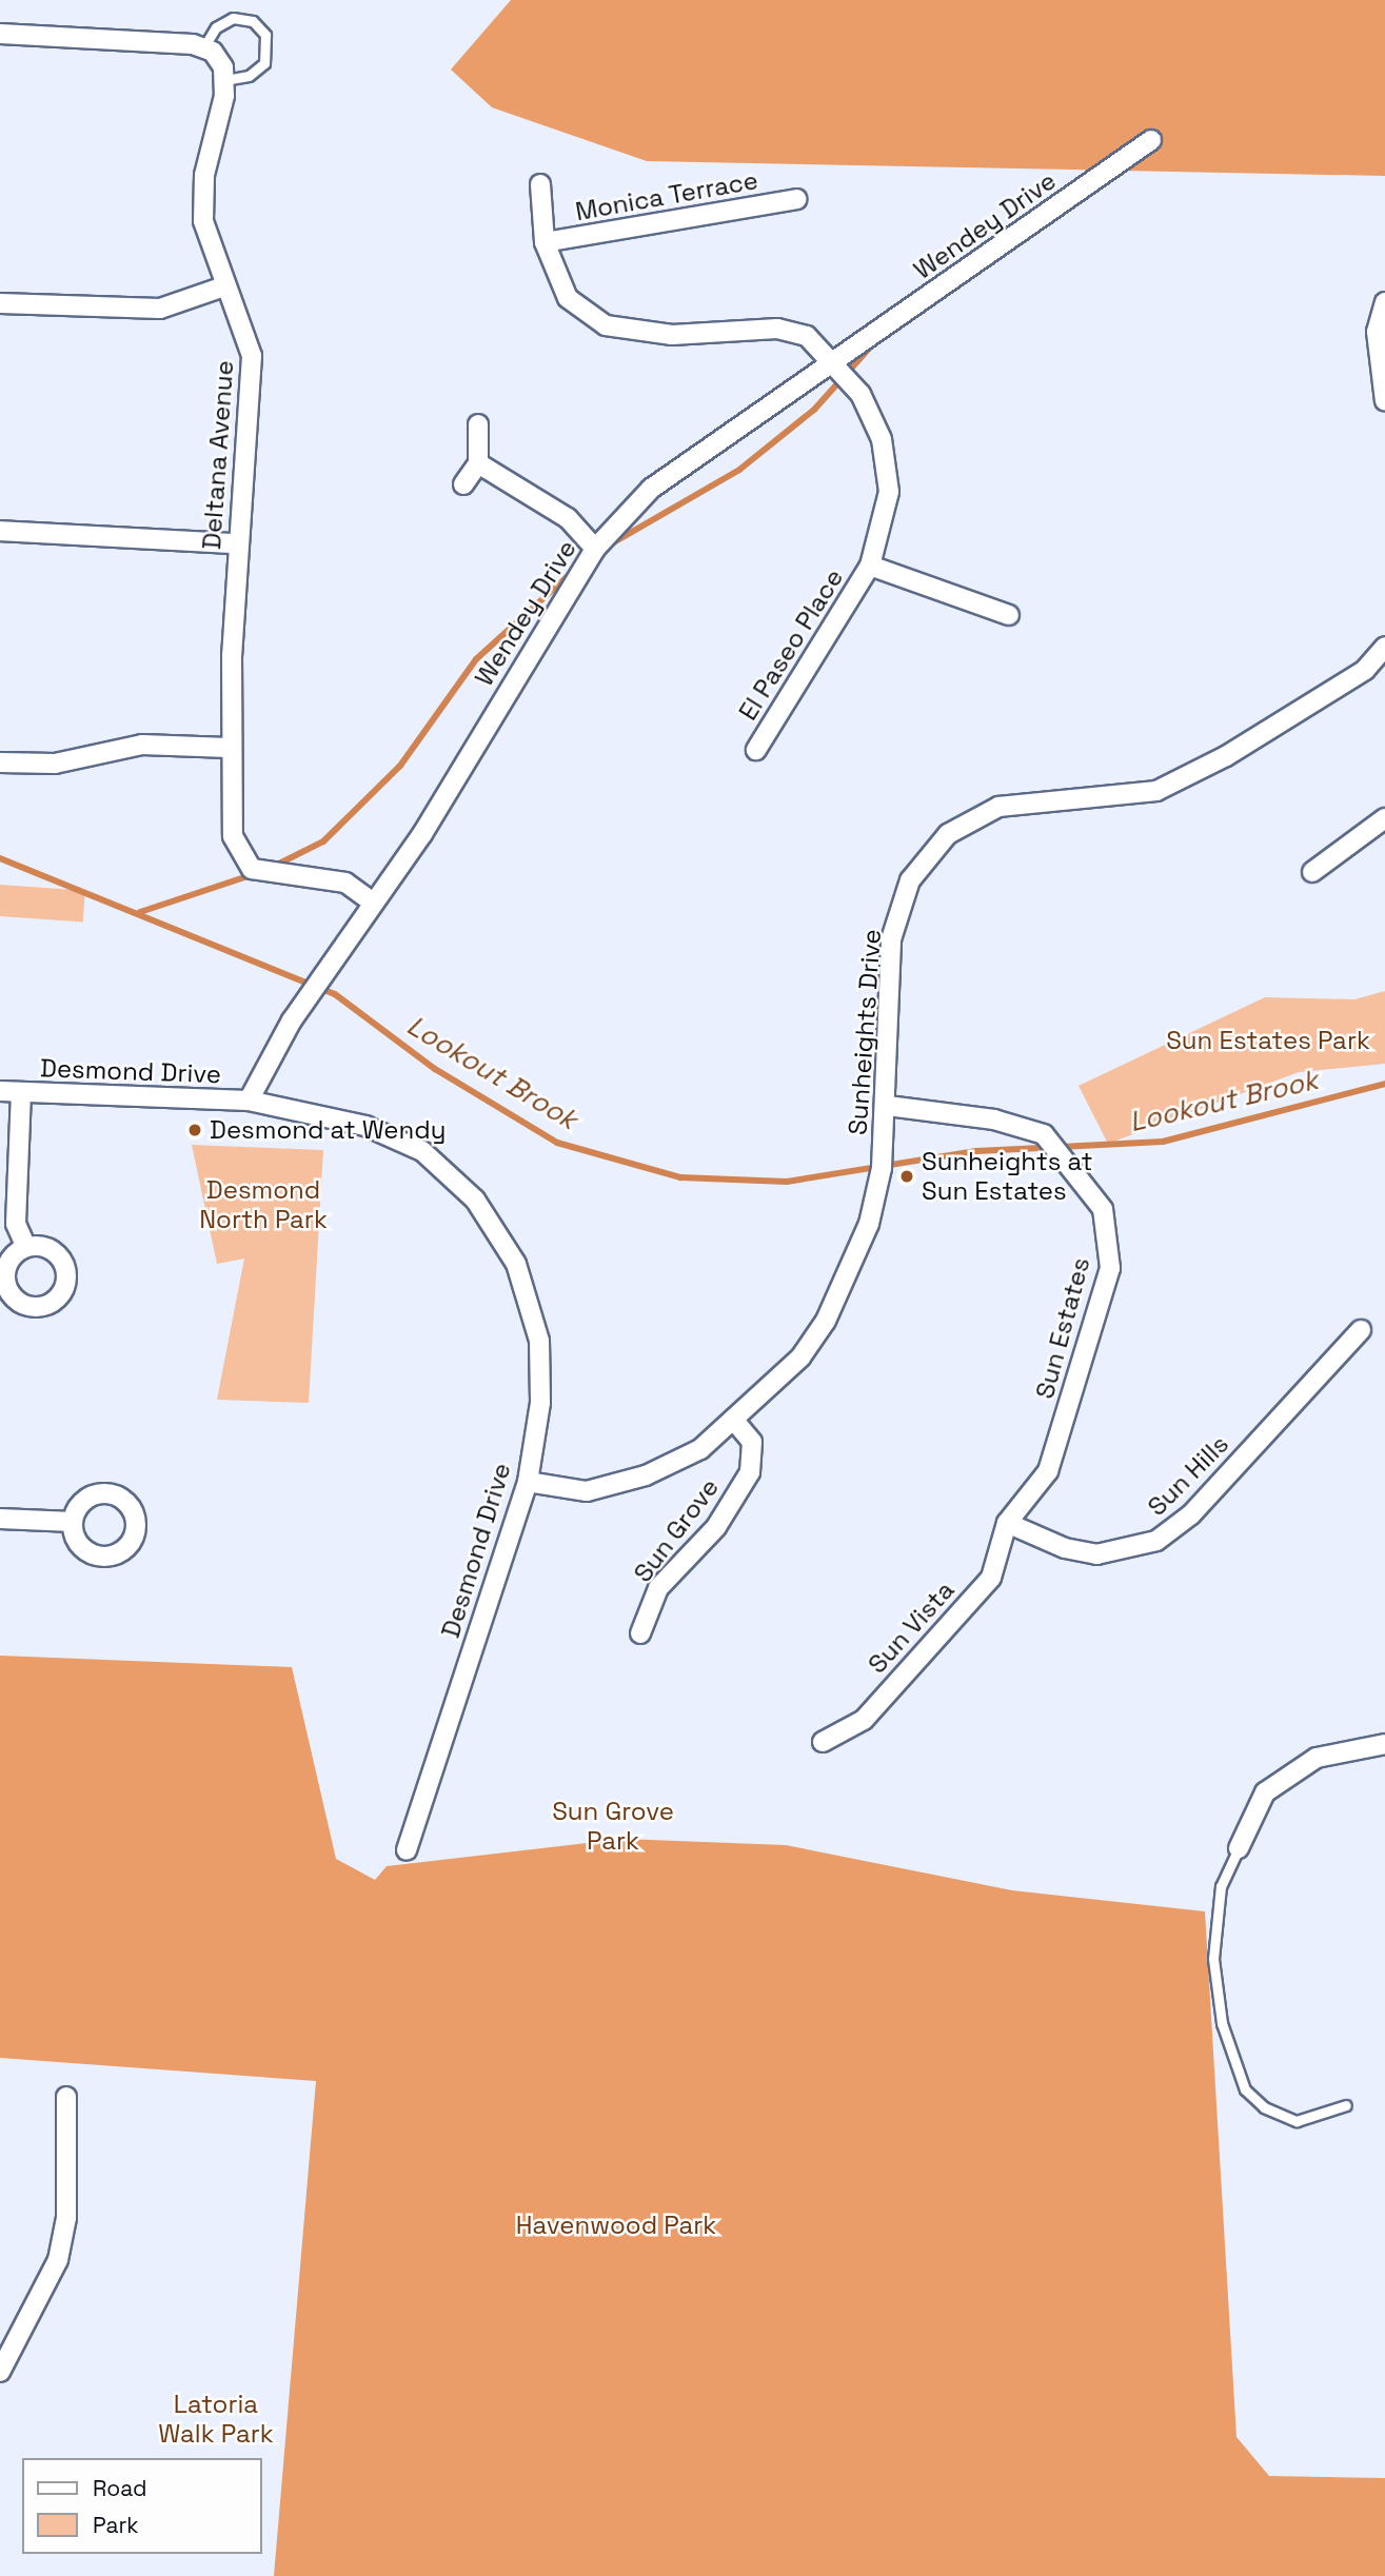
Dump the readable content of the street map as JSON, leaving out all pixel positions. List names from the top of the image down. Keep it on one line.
{"streets":{"street":["Monica Terrace","Wendey Drive","Deltana Avenue","El Paseo Place","Sunheights Drive","Desmond Drive","Sun Estates","Sun Hills","Sun Grove","Sun Vista"]},"crossings":[["Monica Terrace","Wendey Drive"],["Monica Terrace","El Paseo Place"],["Wendey Drive","Deltana Avenue"],["Wendey Drive","El Paseo Place"],["Wendey Drive","Desmond Drive"],["Sunheights Drive","Desmond Drive"],["Sunheights Drive","Sun Estates"],["Sunheights Drive","Sun Grove"],["Sun Estates","Sun Hills"],["Sun Estates","Sun Vista"],["Sun Hills","Sun Vista"]],"water":["Lookout Brook"],"parks":["Sun Estates Park","Desmond North Park","Sun Grove Park","Havenwood Park","Latoria Walk Park"],"places":["Desmond at Wendy","Sunheights at Sun Estates"],"legend":["Road","Park"]}
